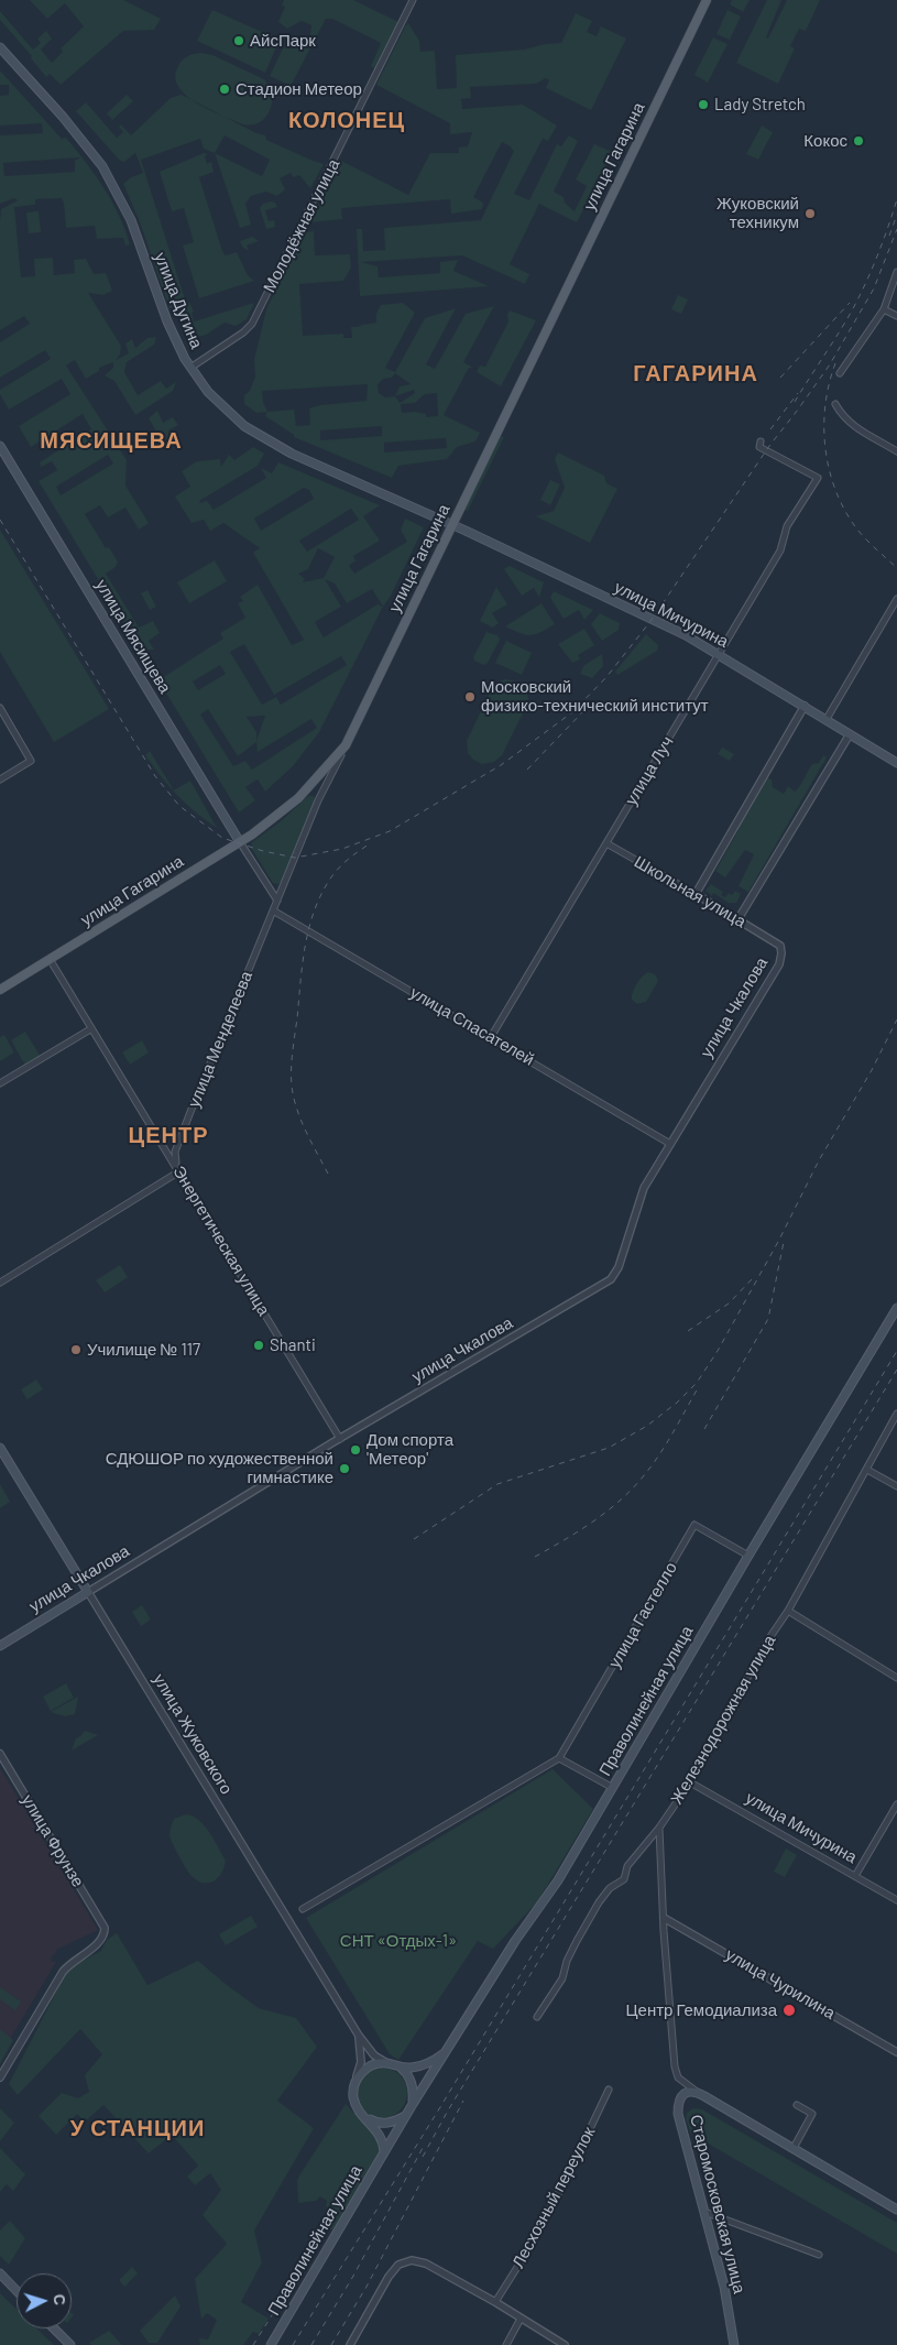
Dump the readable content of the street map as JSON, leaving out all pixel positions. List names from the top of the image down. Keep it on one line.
{"streets":{"main road":["улица Гагарина","улица Дугина","улица Мичурина","улица Мясищева","улица Чкалова","Праволинейная улица","улица Жуковского","Старомосковская улица"],"street":["Молодёжная улица","улица Луч","Школьная улица","улица Спасателей","улица Менделеева","Энергетическая улица","улица Гастелло","Железнодорожная улица","улица Фрунзе","улица Чурилина","Лесхозный переулок"]},"crossings":[["улица Гагарина","улица Дугина"],["улица Гагарина","улица Мичурина"],["улица Гагарина","улица Мясищева"],["улица Гагарина","улица Менделеева"],["улица Гагарина","Энергетическая улица"],["Молодёжная улица","улица Дугина"],["улица Дугина","улица Мичурина"],["улица Мичурина","улица Луч"],["улица Мичурина","Железнодорожная улица"],["улица Луч","Школьная улица"],["улица Луч","улица Спасателей"],["Школьная улица","улица Чкалова"],["улица Чкалова","улица Спасателей"],["улица Чкалова","Энергетическая улица"],["улица Чкалова","улица Жуковского"],["улица Спасателей","улица Менделеева"],["улица Менделеева","Энергетическая улица"],["улица Гастелло","Праволинейная улица"],["Праволинейная улица","улица Жуковского"],["Железнодорожная улица","Старомосковская улица"],["улица Чурилина","Старомосковская улица"]],"districts":["КОЛОНЕЦ","ГАГАРИНА","МЯСИЩЕВА","ЦЕНТР","У СТАНЦИИ"],"parks":["СНТ «Отдых-1»"],"places":["АйсПарк","Стадион Метеор","Lady Stretch","Кокос","Жуковский техникум","Московский физико-технический институт","Shanti","Училище № 117","Дом спорта 'Метеор'","СДЮШОР по художественной гимнастике","Центр Гемодиализа"],"north":"right"}
